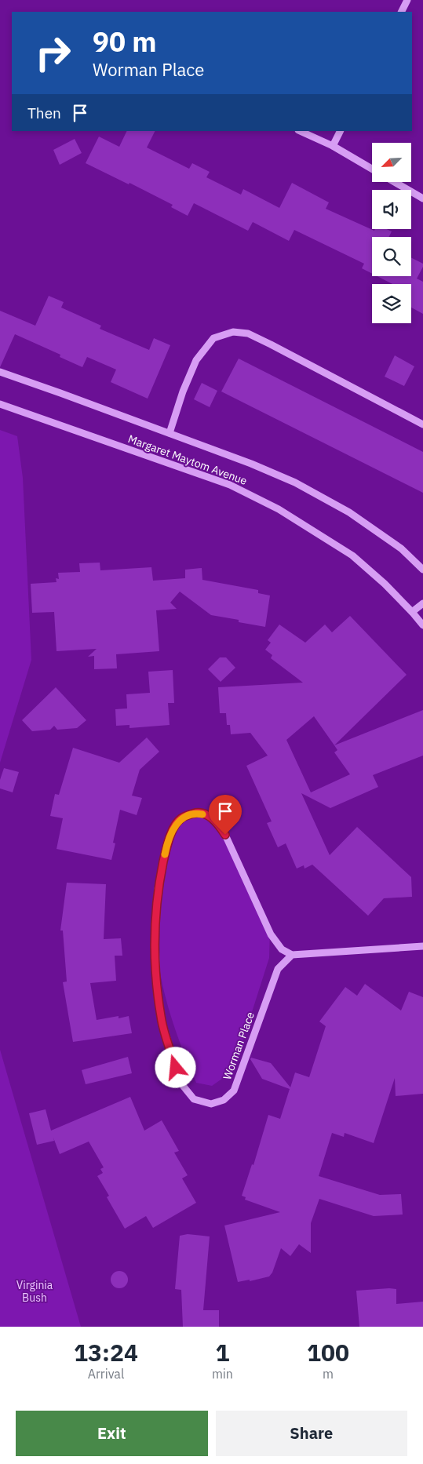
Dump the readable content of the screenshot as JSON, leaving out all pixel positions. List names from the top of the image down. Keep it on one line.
{"streets":{"street":["Margaret Maytom Avenue","Worman Place"]},"parks":["Virginia Bush"],"north":"bottom left","page":{"turn":["90 m","Worman Place"],"then":"Then","eta":["13:24","Arrival","1","min","100","m"],"buttons":["Exit","Share"]}}
